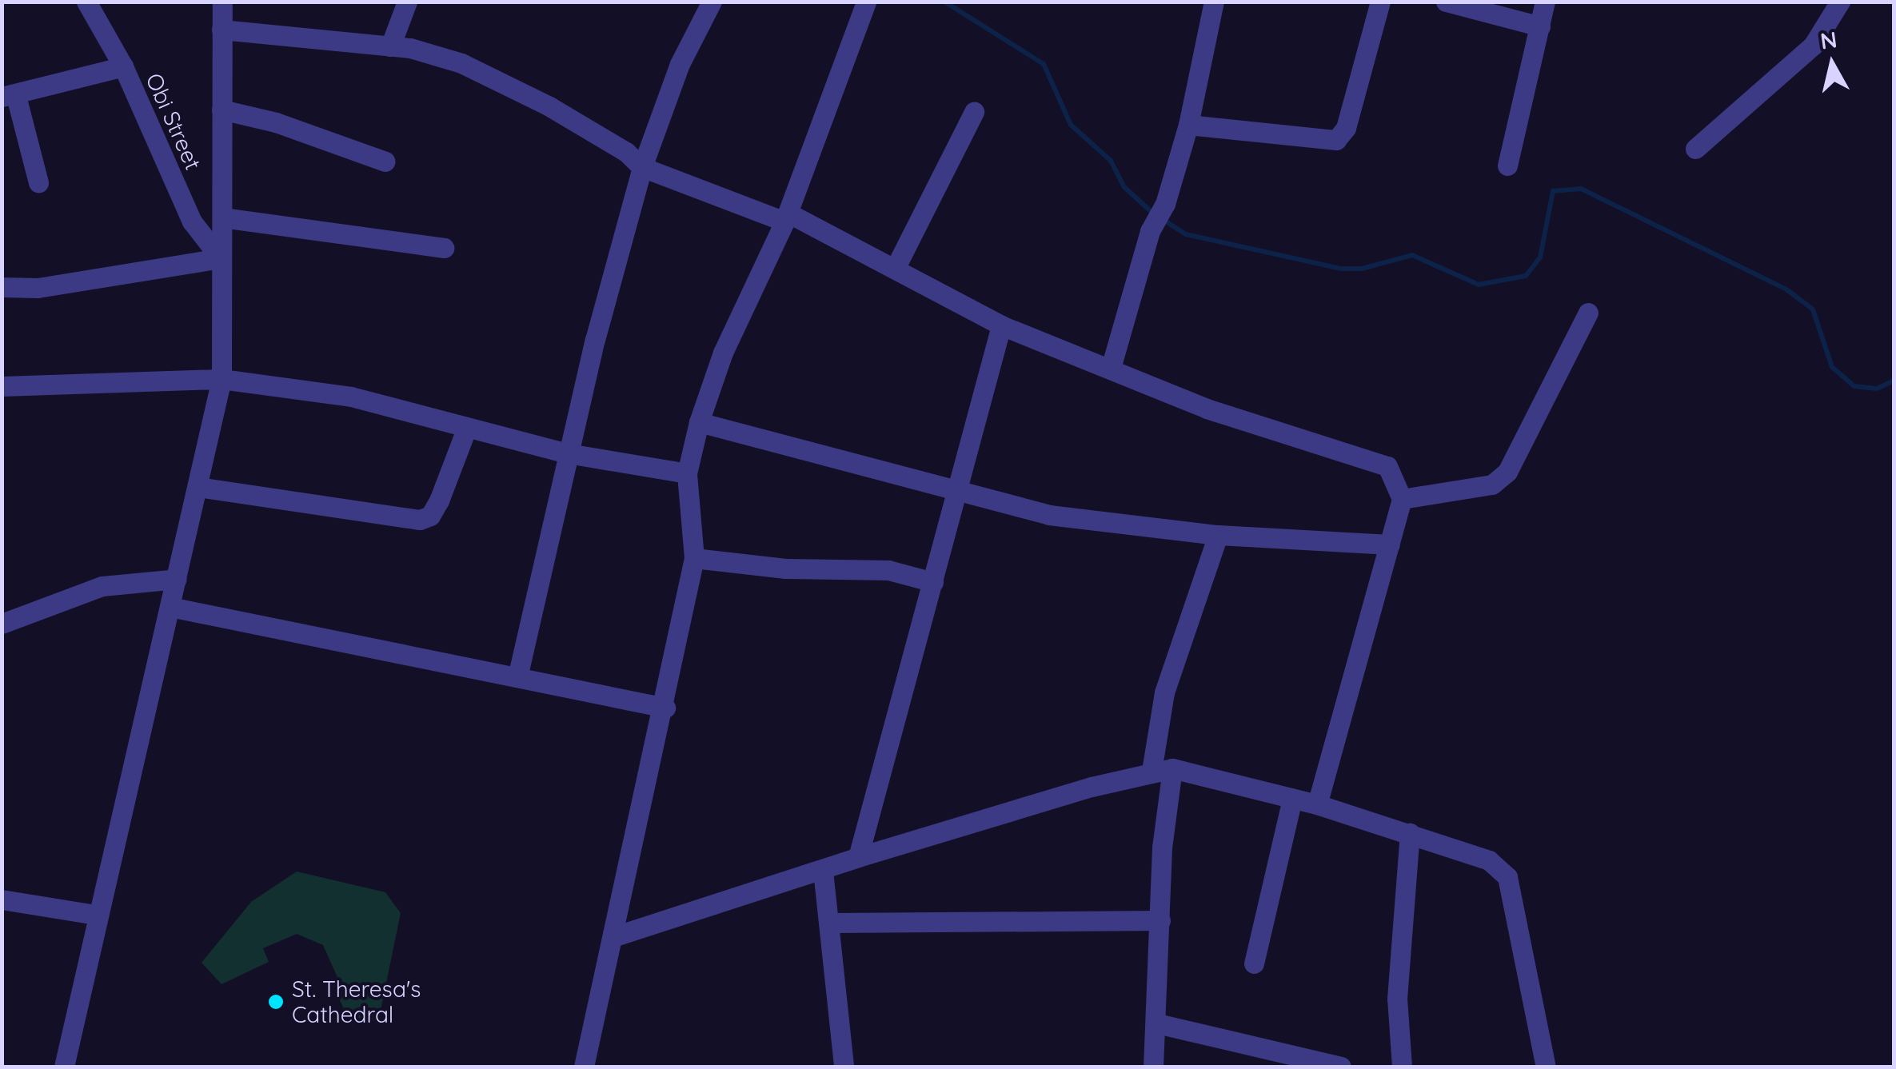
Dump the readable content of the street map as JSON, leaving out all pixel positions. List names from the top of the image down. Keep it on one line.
{"streets":{"street":["Obi Street"]},"places":["St. Theresa's Cathedral"],"north":"top"}
